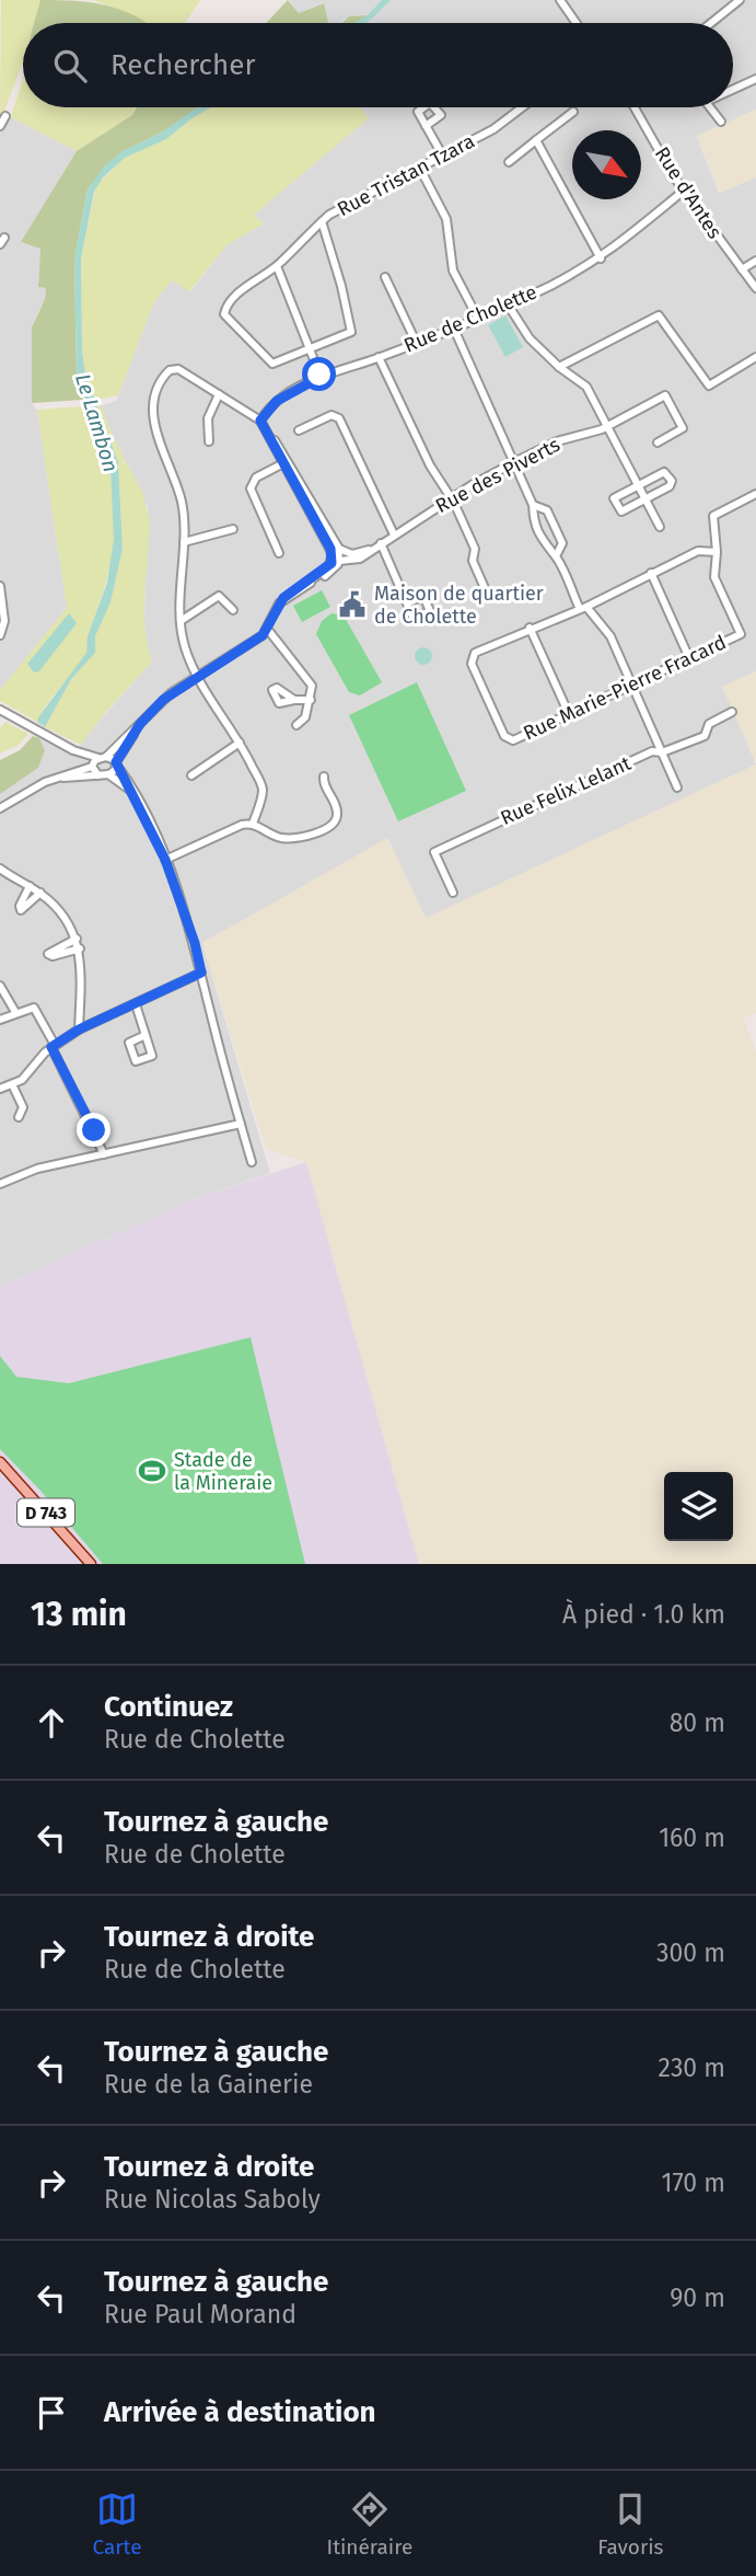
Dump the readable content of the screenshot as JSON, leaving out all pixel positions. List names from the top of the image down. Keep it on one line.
{"streets":{"main road":["D 743"],"street":["Rue Tristan Tzara","Rue d'Antes","Rue de Cholette","Rue des Piverts","Rue Marie-Pierre Fracard","Rue Felix Lelant"]},"crossings":[["Rue d'Antes","Rue de Cholette"]],"water":["Le Lambon"],"places":{"public building":["Maison de quartier de Cholette"],"sports":["Stade de la Mineraie"]},"north":"bottom right","page":{"search":"Rechercher","heading":["13 min","À pied · 1.0 km"],"list":[["Continuez","Rue de Cholette","80 m"],["Tournez à gauche","Rue de Cholette","160 m"],["Tournez à droite","Rue de Cholette","300 m"],["Tournez à gauche","Rue de la Gainerie","230 m"],["Tournez à droite","Rue Nicolas Saboly","170 m"],["Tournez à gauche","Rue Paul Morand","90 m"],"Arrivée à destination"],"nav":["Carte","Itinéraire","Favoris"]}}
